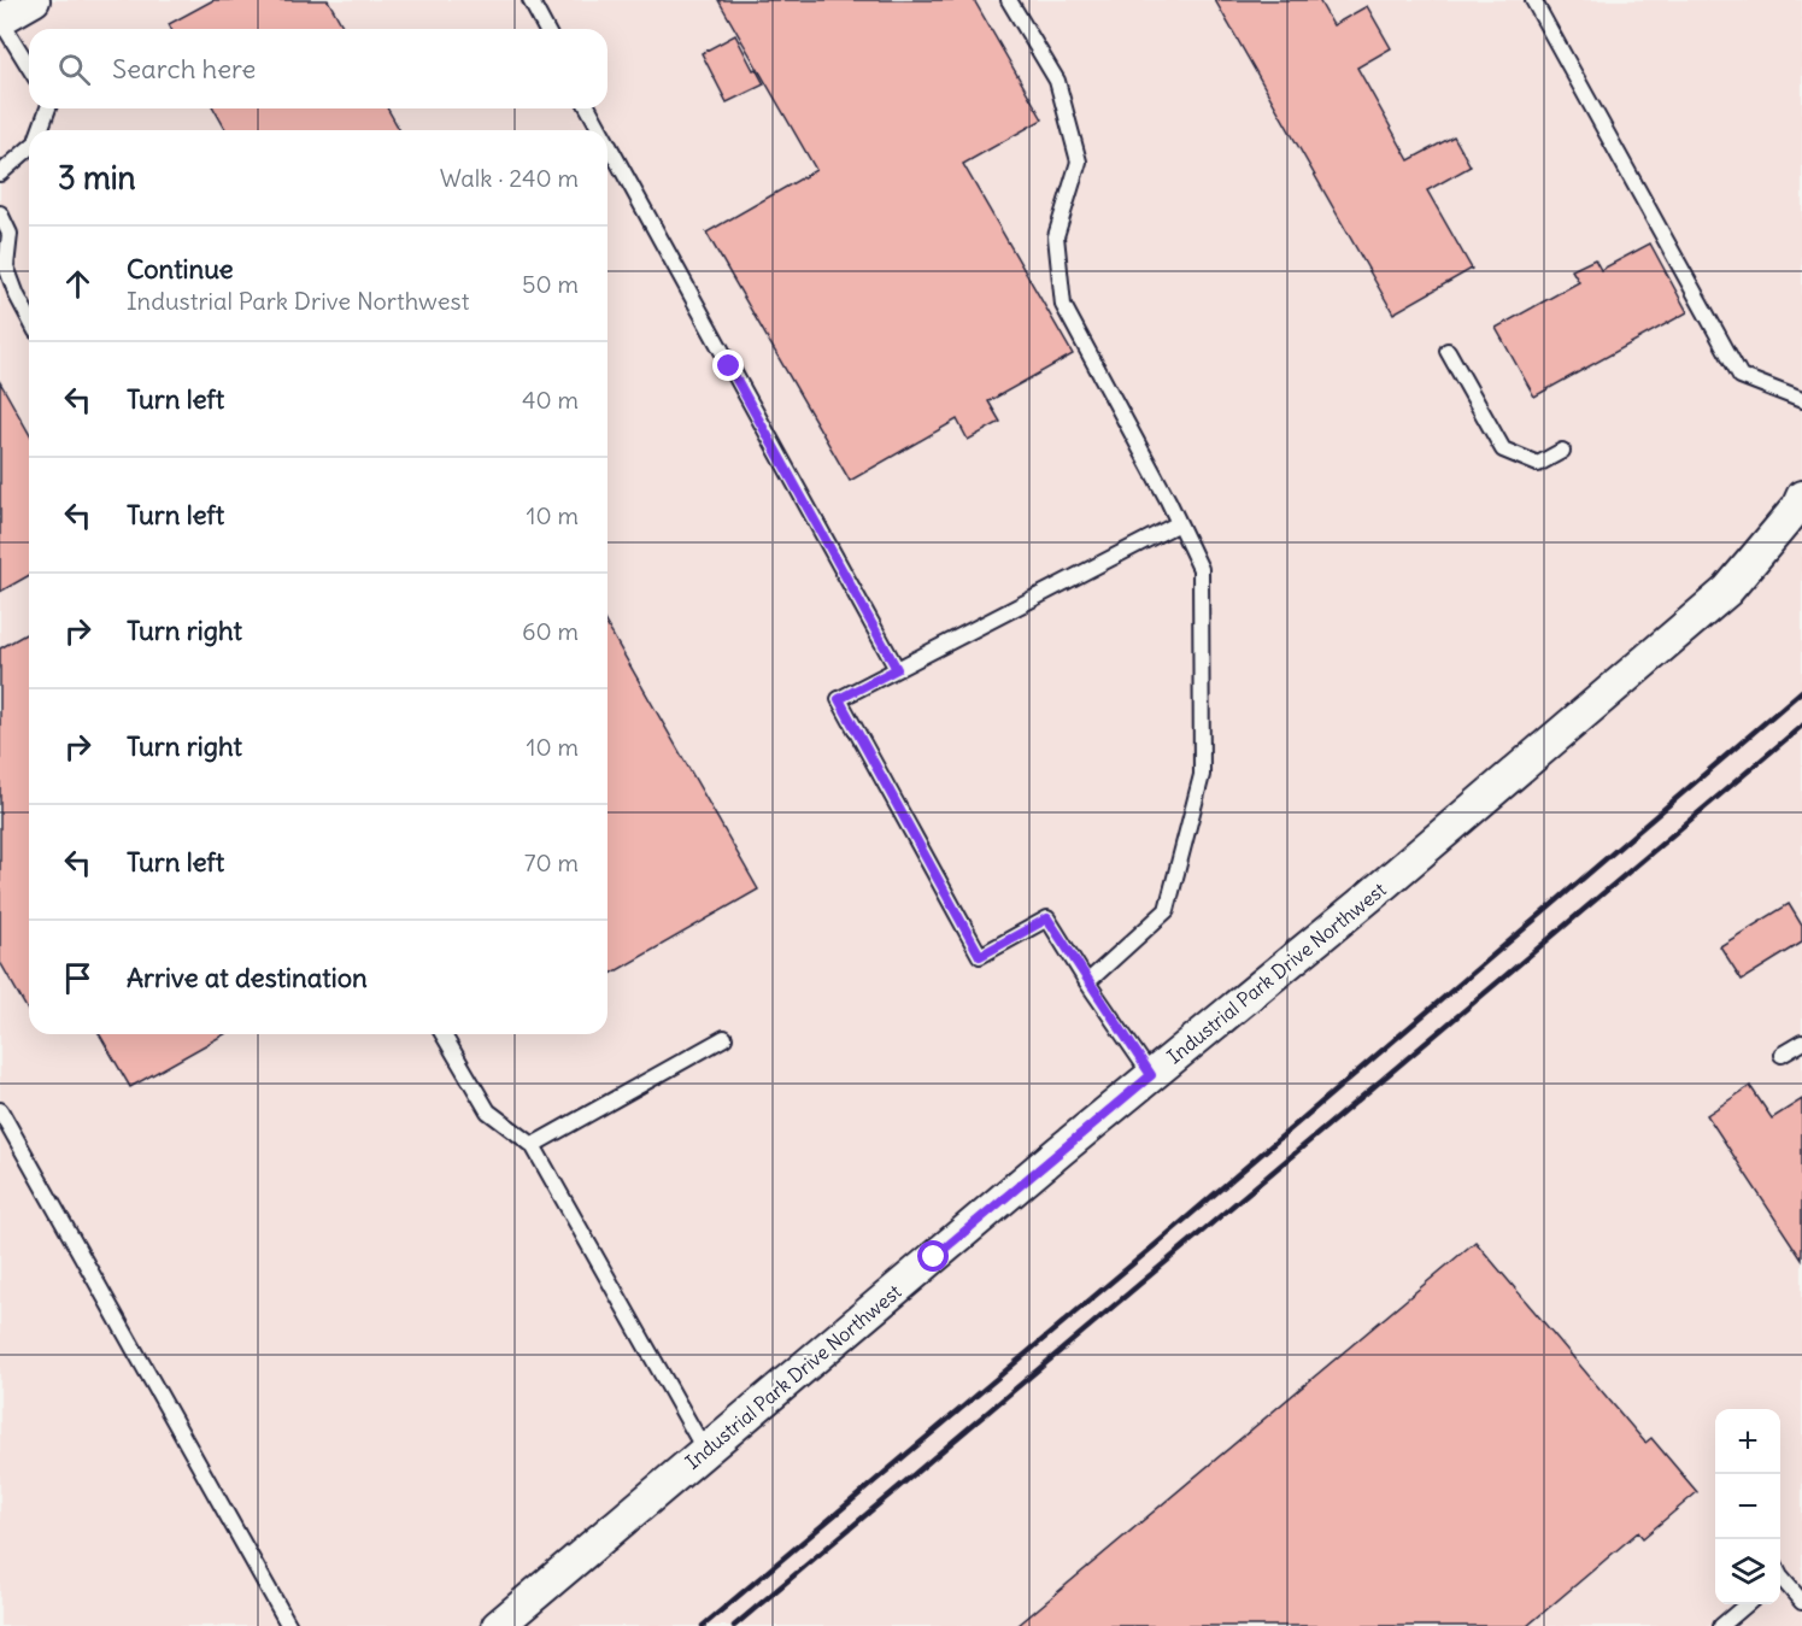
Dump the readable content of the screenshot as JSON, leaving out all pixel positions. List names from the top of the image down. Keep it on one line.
{"streets":{"street":["Industrial Park Drive Northwest"]},"page":{"search":"Search here","heading":["3 min","Walk · 240 m"],"list":[["Continue","Industrial Park Drive Northwest","50 m"],["Turn left","40 m"],["Turn left","10 m"],["Turn right","60 m"],["Turn right","10 m"],["Turn left","70 m"],"Arrive at destination"],"map_buttons":["+","−"]}}
